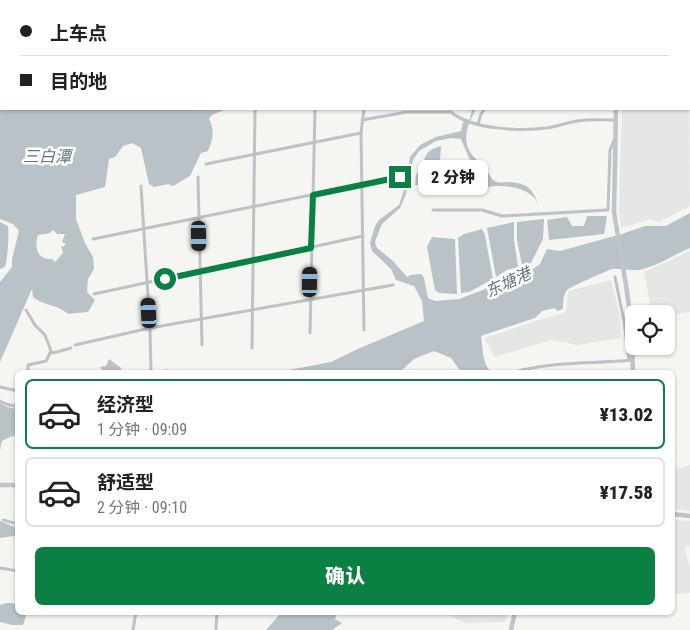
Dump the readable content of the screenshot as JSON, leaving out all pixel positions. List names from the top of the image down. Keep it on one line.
{"water":["三白潭","东塘港"],"page":{"banner":["上车点","目的地"],"bubble":"2 分钟","list":[{"name":"经济型","note":"1 分钟 · 09:09","value":"¥13.02"},{"name":"舒适型","note":"2 分钟 · 09:10","value":"¥17.58"}],"buttons":"确认"}}
